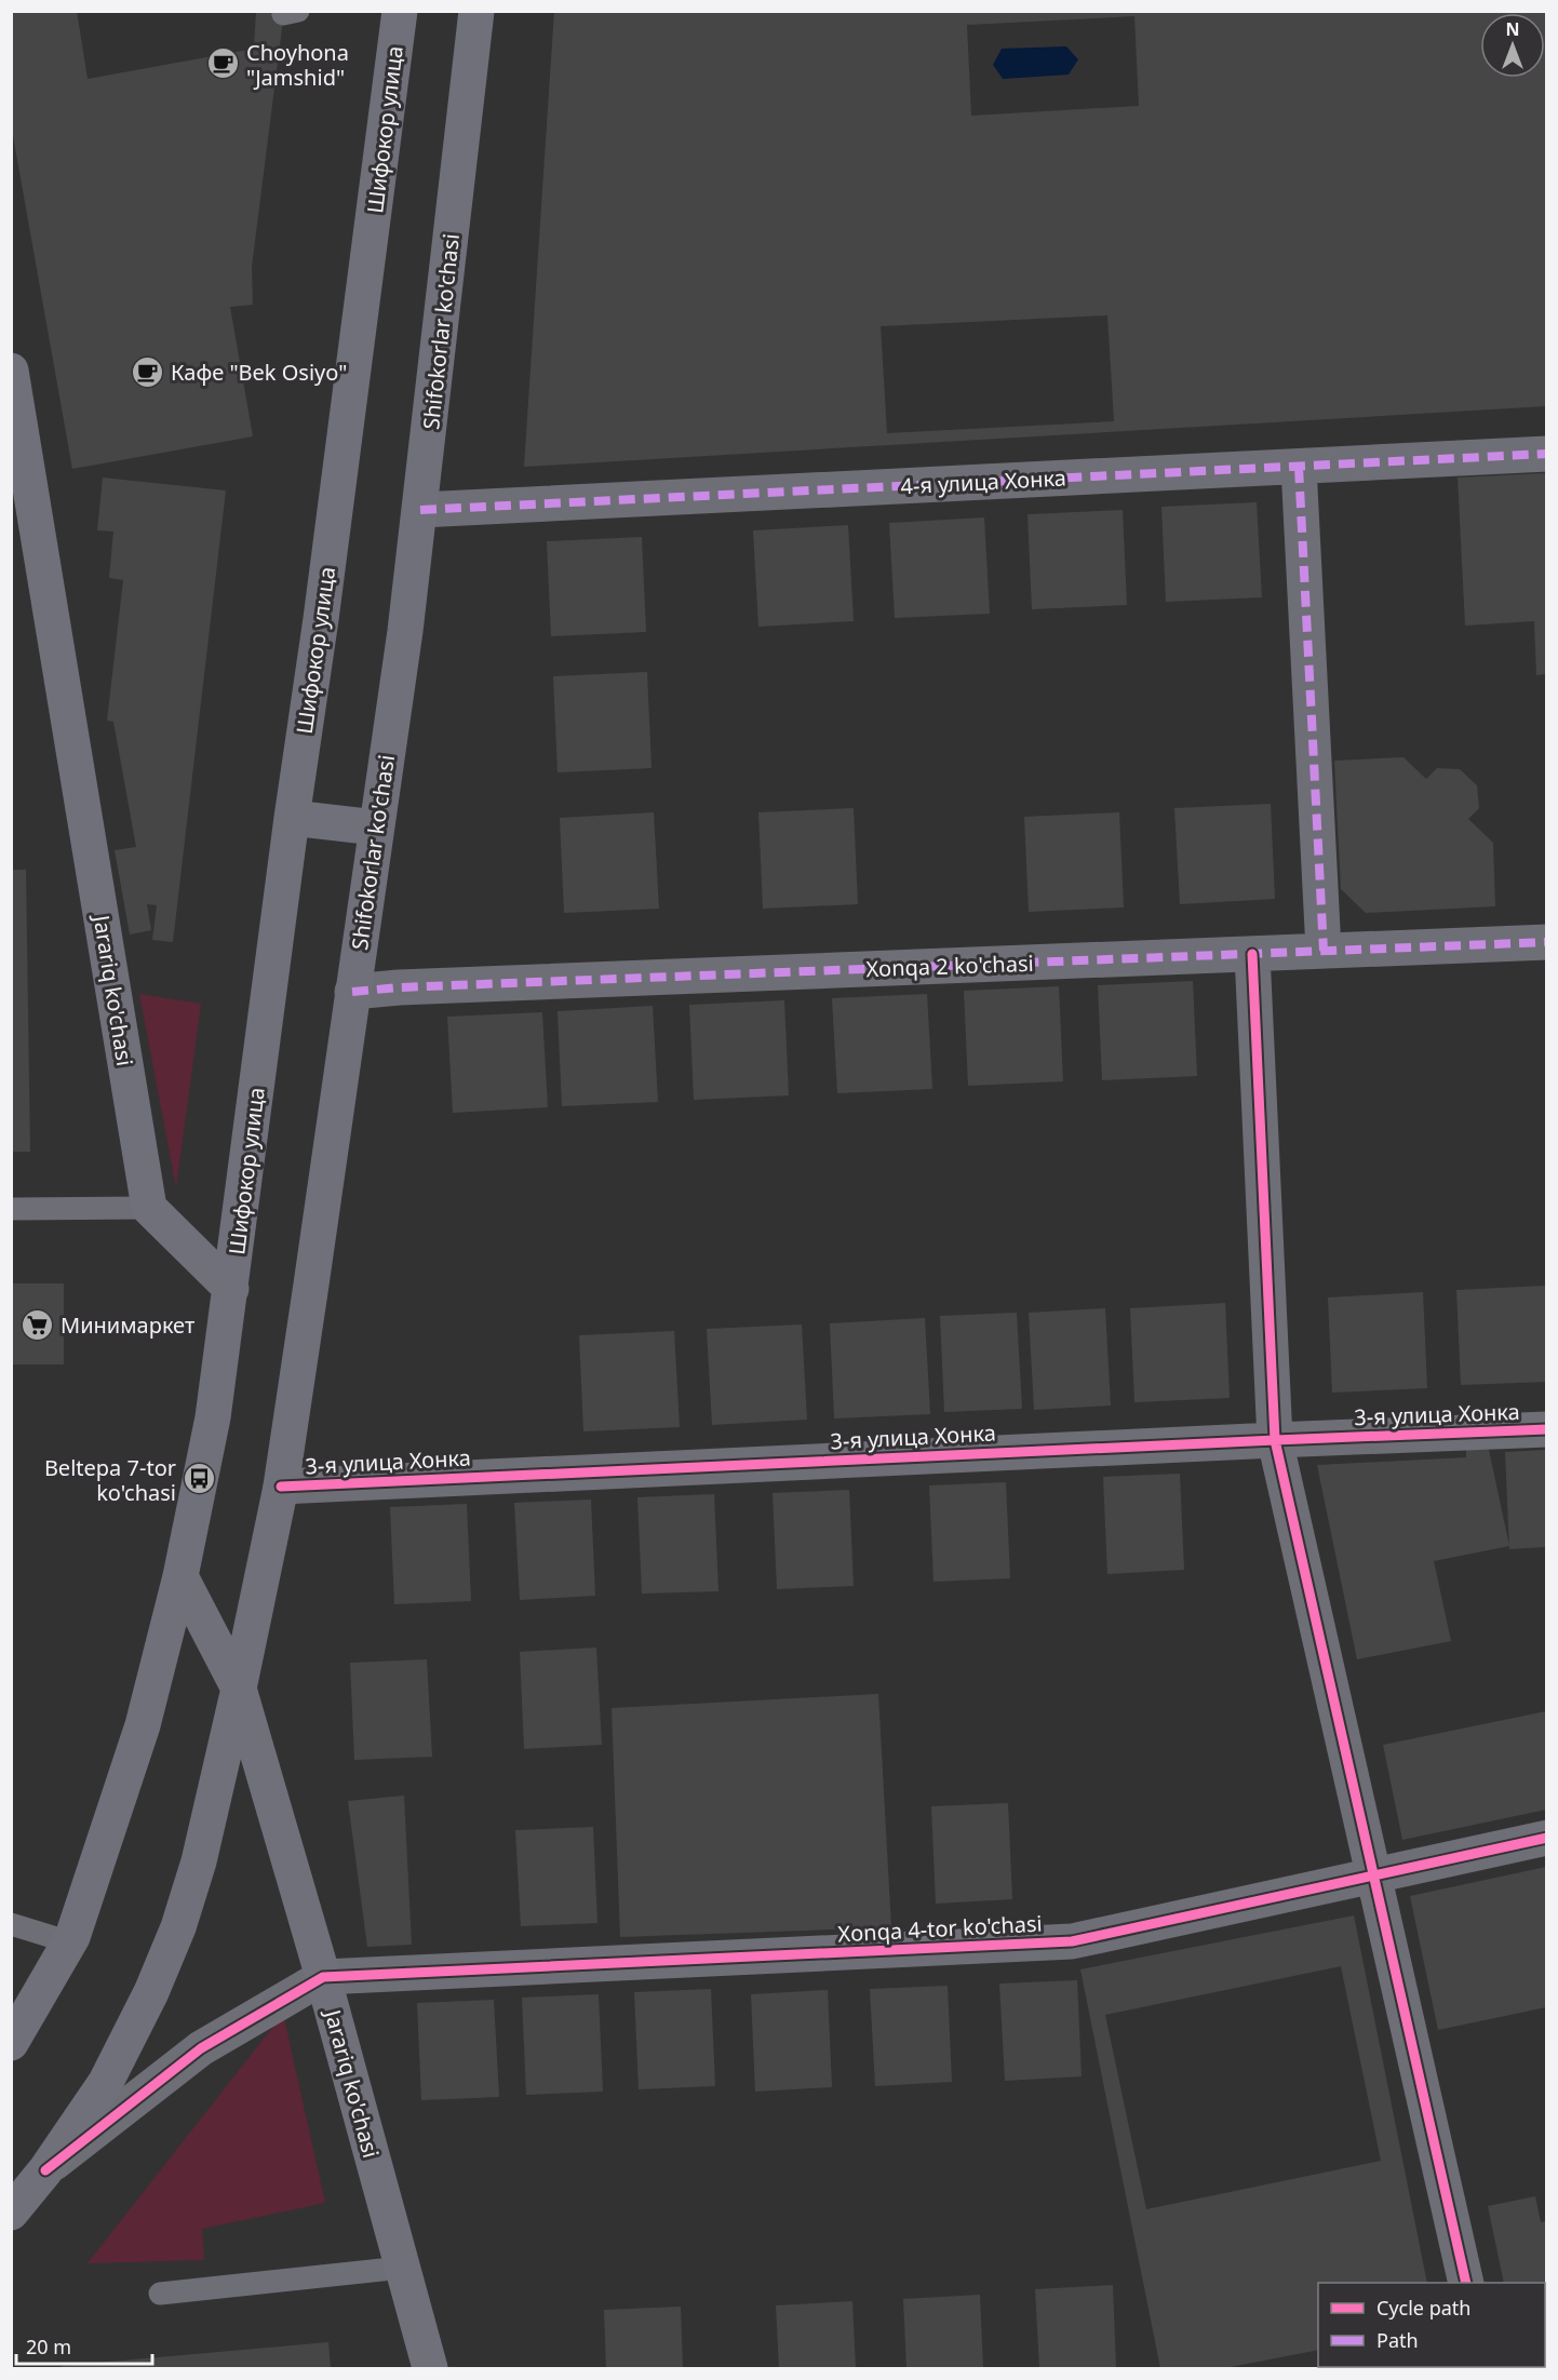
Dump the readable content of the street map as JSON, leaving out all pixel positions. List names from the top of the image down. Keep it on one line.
{"streets":{"main road":["Шифокор улица","Shifokorlar ko'chasi","Jarariq ko'chasi"],"street":["4-я улица Хонка","Xonqa 2 ko'chasi","3-я улица Хонка","Xonqa 4-tor ko'chasi"]},"crossings":[["Shifokorlar ko'chasi","4-я улица Хонка"],["Shifokorlar ko'chasi","Xonqa 2 ko'chasi"],["Shifokorlar ko'chasi","Jarariq ko'chasi"],["Shifokorlar ko'chasi","3-я улица Хонка"],["Jarariq ko'chasi","Xonqa 4-tor ko'chasi"]],"places":{"cafe":["Choyhona \"Jamshid\"","Кафе \"Bek Osiyo\""],"supermarket":["Минимаркет"],"bus stop":["Beltepa 7-tor ko'chasi"]},"legend":["Cycle path","Path"],"scale_bar":"20 m","north":"top"}
